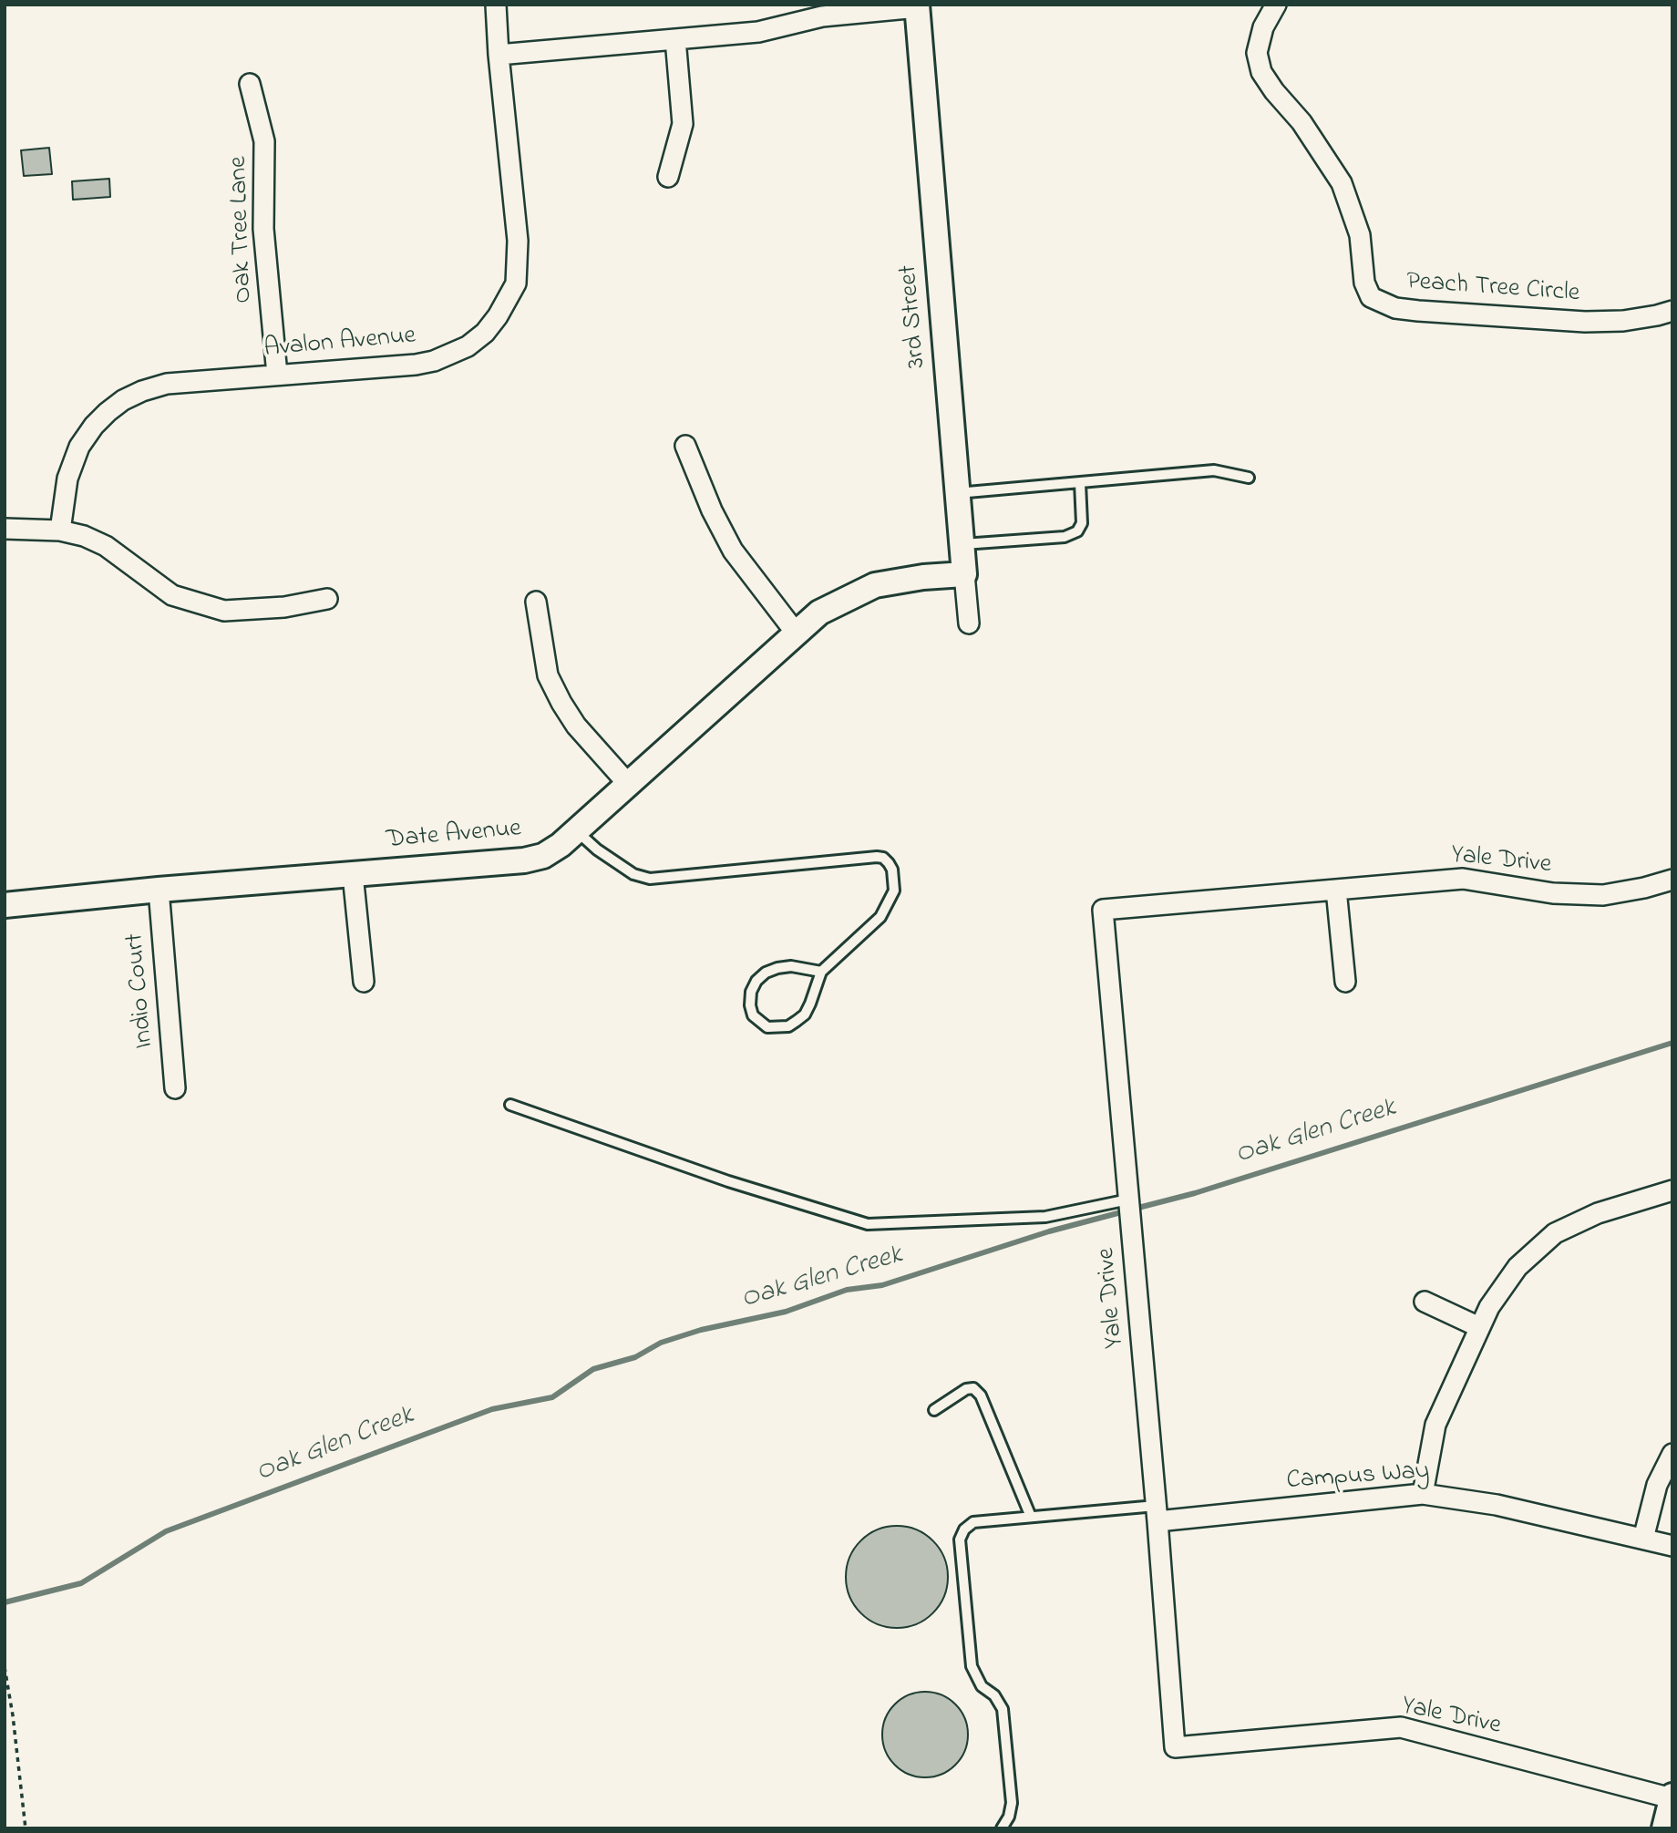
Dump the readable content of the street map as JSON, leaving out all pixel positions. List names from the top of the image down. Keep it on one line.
{"streets":{"street":["Oak Tree Lane","Peach Tree Circle","3rd Street","Avalon Avenue","Date Avenue","Yale Drive","Indio Court","Campus Way"]},"crossings":[["Oak Tree Lane","Avalon Avenue"],["3rd Street","Date Avenue"],["Date Avenue","Indio Court"],["Yale Drive","Campus Way"]],"water":["Oak Glen Creek"]}
